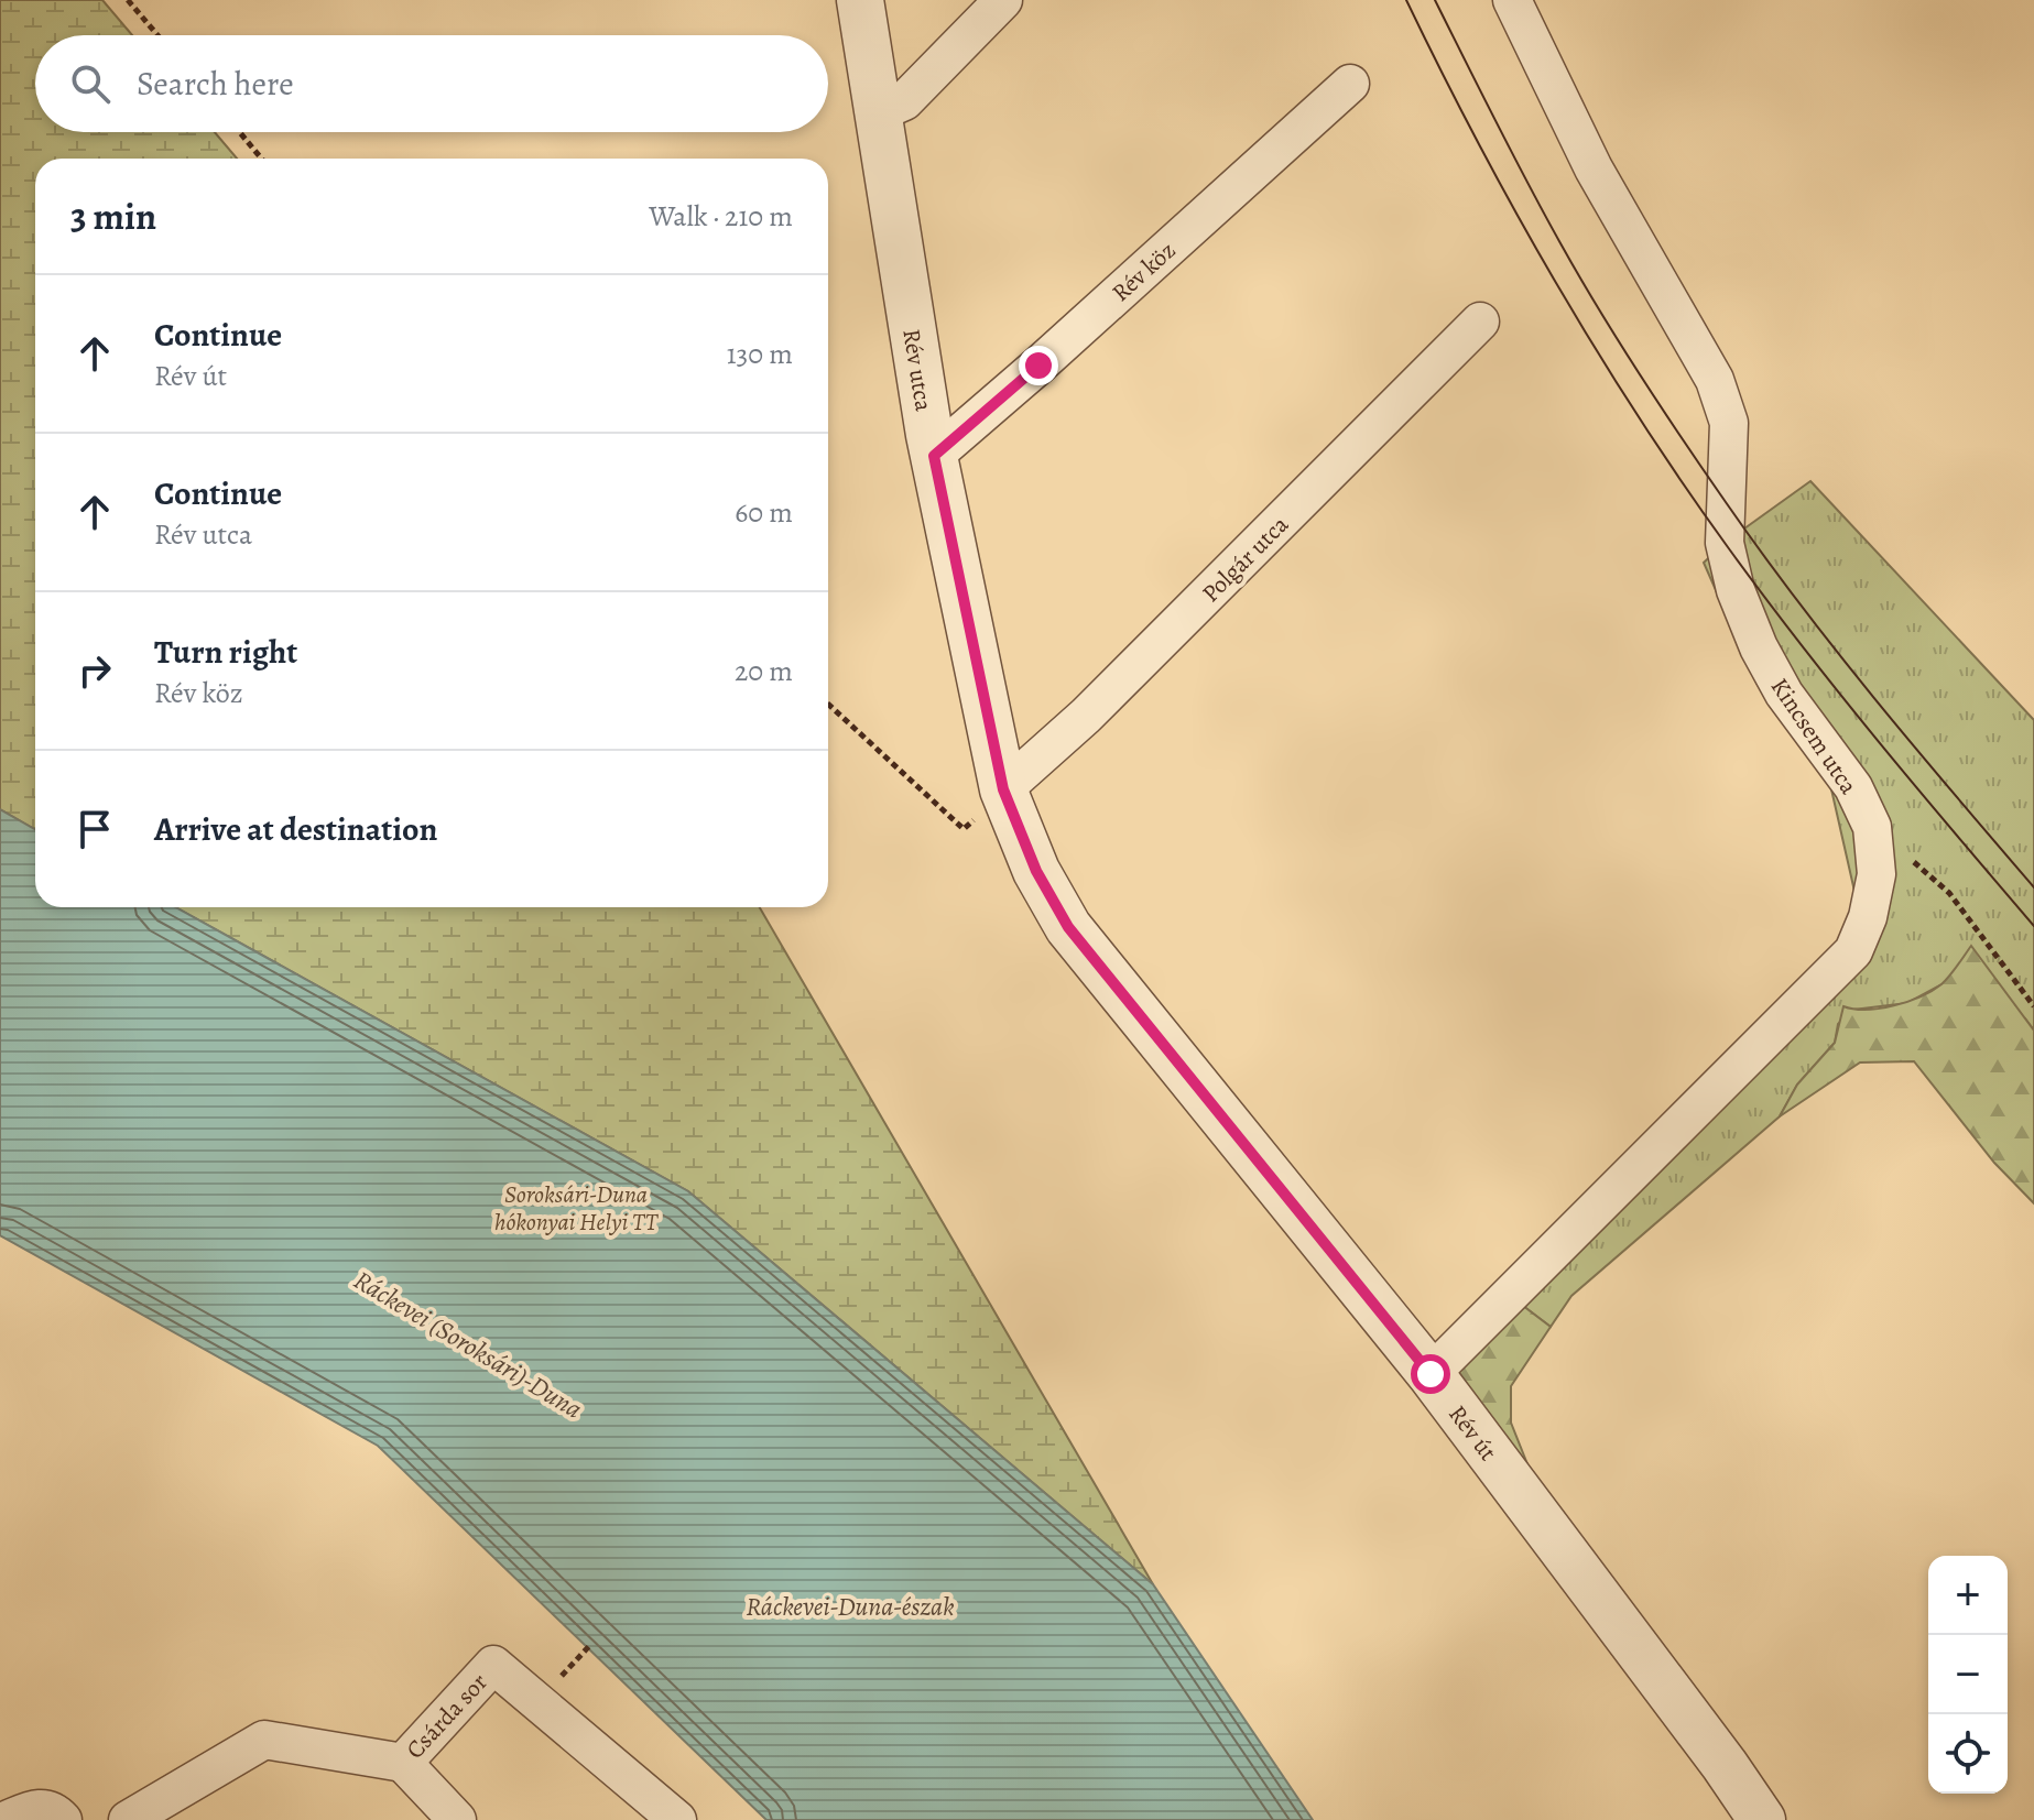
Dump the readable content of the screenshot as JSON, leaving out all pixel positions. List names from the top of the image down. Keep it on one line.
{"streets":{"street":["Rév köz","Rév utca","Polgár utca","Kincsem utca","Rév út","Csárda sor"]},"crossings":[["Rév köz","Rév utca"],["Rév utca","Polgár utca"],["Rév utca","Rév út"],["Polgár utca","Rév út"],["Kincsem utca","Rév út"]],"water":["Ráckevei (Soroksári)-Duna","Ráckevei-Duna-észak"],"parks":["Soroksári-Duna hókonyai Helyi TT"],"page":{"search":"Search here","heading":["3 min","Walk · 210 m"],"list":[["Continue","Rév út","130 m"],["Continue","Rév utca","60 m"],["Turn right","Rév köz","20 m"],"Arrive at destination"],"map_buttons":["+","−"]}}
